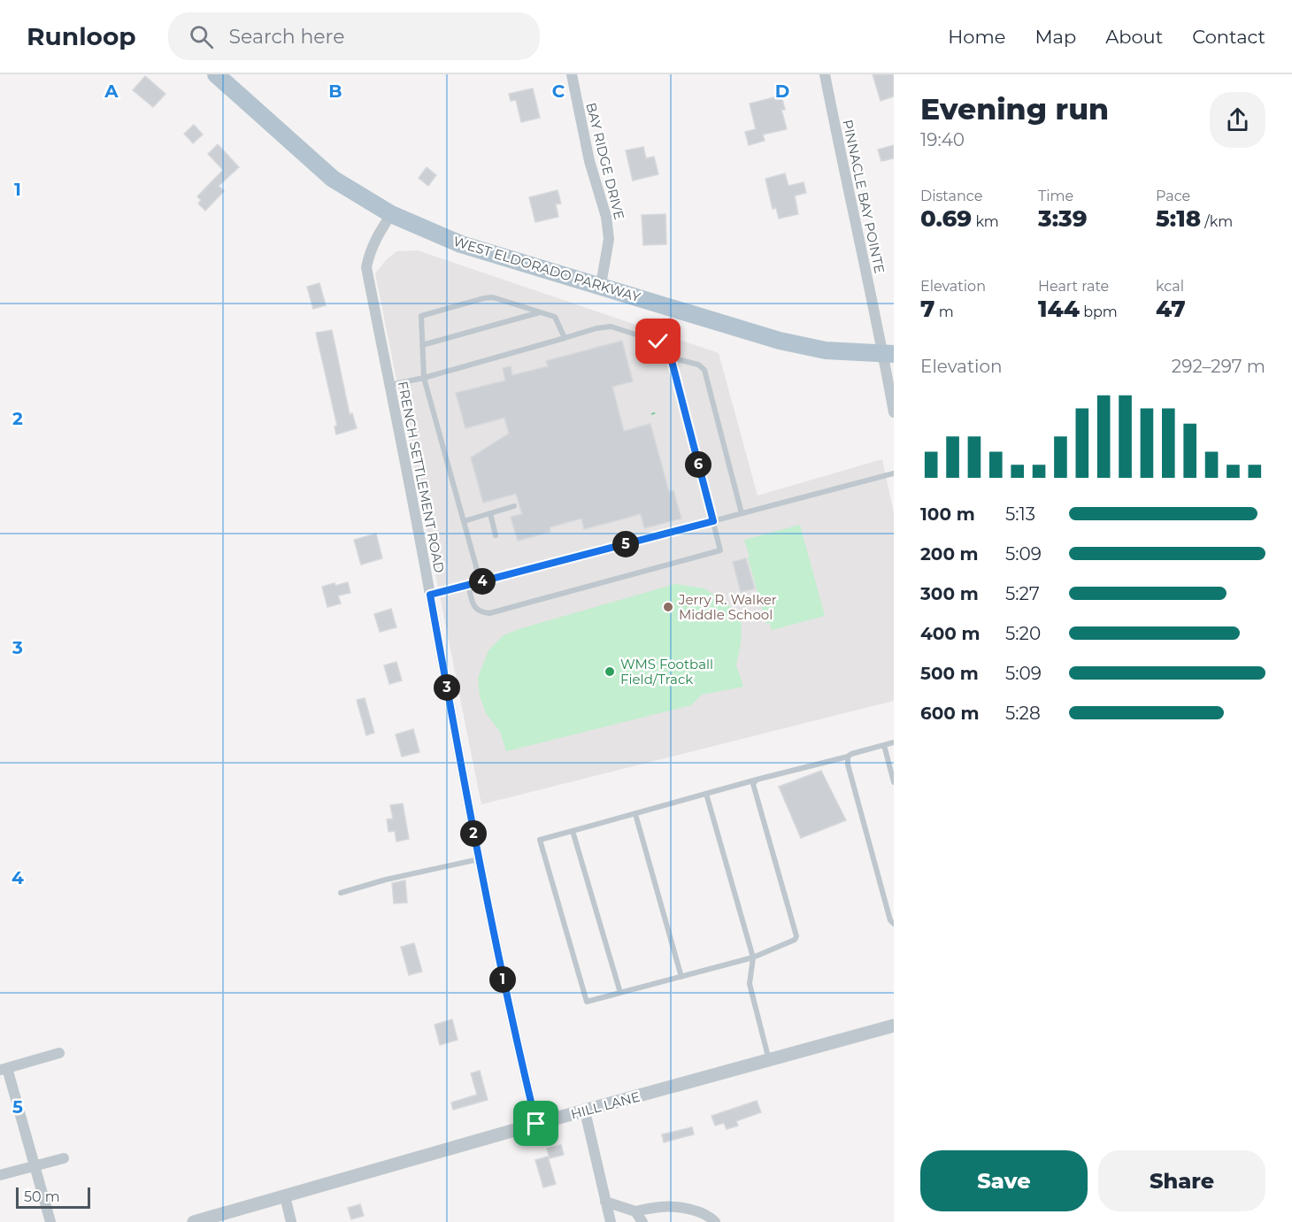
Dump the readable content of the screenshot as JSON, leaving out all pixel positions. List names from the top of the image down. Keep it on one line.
{"streets":{"main road":["WEST ELDORADO PARKWAY"],"street":["BAY RIDGE DRIVE","PINNACLE BAY POINTE","FRENCH SETTLEMENT ROAD","HILL LANE"]},"crossings":[["BAY RIDGE DRIVE","WEST ELDORADO PARKWAY"],["PINNACLE BAY POINTE","WEST ELDORADO PARKWAY"],["WEST ELDORADO PARKWAY","FRENCH SETTLEMENT ROAD"],["FRENCH SETTLEMENT ROAD","HILL LANE"]],"places":["Jerry R. Walker Middle School","WMS Football Field/Track"],"scale_bar":"50 m","page":{"header":"Runloop","search":"Search here","nav":["Home","Map","About","Contact"],"heading":["Evening run","19:40"],"stats":[["Distance","0.69 km"],["Time","3:39"],["Pace","5:18 /km"],["Elevation","7 m"],["Heart rate","144 bpm"],["kcal","47"]],"chart":["Elevation","292–297 m"],"pins":["6","5","4","3","2","1"],"list":[{"name":"100 m","note":"5:13"},{"name":"200 m","note":"5:09"},{"name":"300 m","note":"5:27"},{"name":"400 m","note":"5:20"},{"name":"500 m","note":"5:09"},{"name":"600 m","note":"5:28"}],"buttons":["Save","Share"],"scale":"50 m"},"grid":{"columns":["A","B","C","D"],"rows":["1","2","3","4","5"]}}
